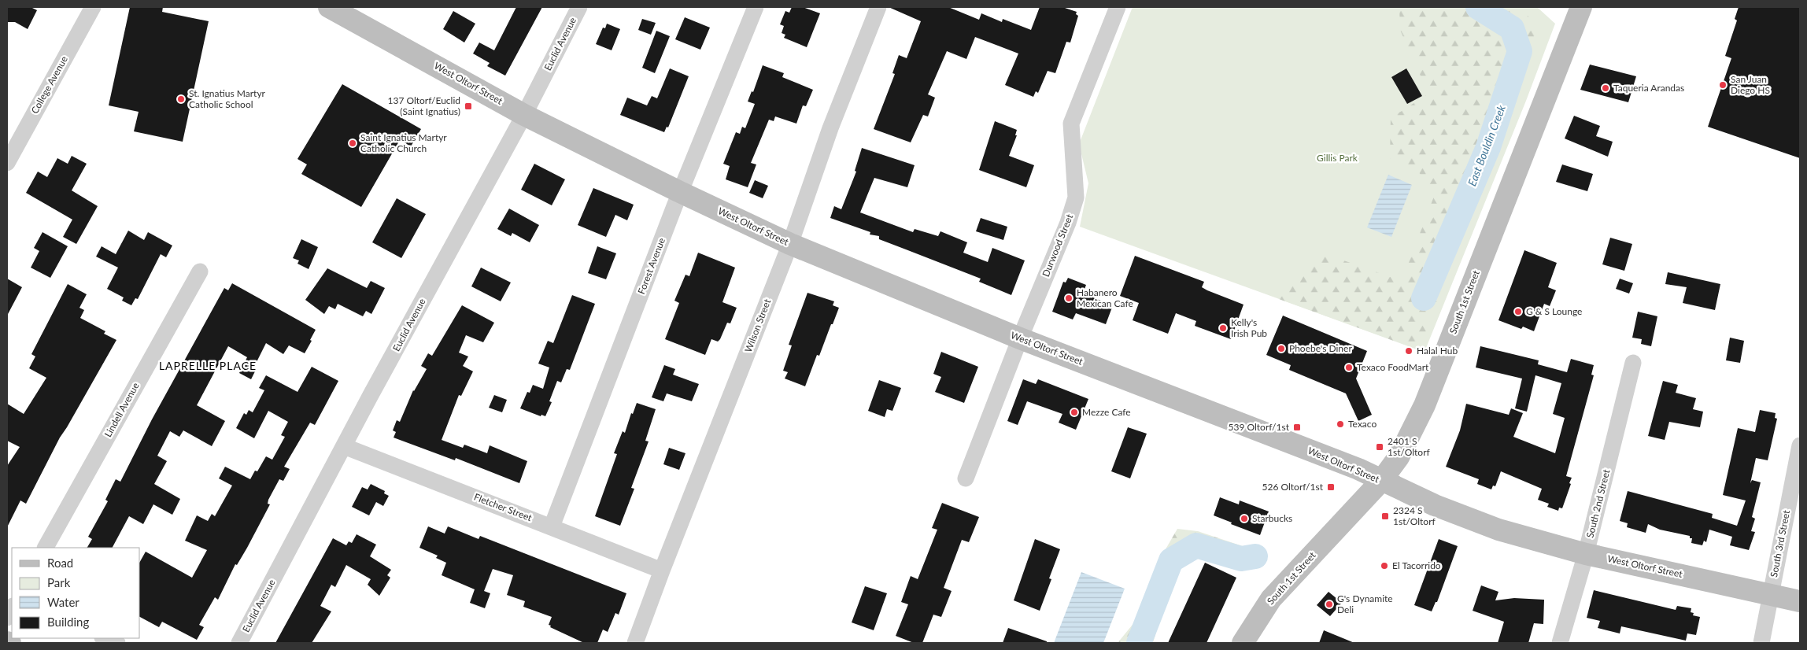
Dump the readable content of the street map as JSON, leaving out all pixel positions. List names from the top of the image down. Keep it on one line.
{"streets":{"main road":["West Oltorf Street","South 1st Street"],"street":["Euclid Avenue","College Avenue","Durwood Street","Forest Avenue","Wilson Street","Lindell Avenue","South 2nd Street","Fletcher Street","South 3rd Street"]},"crossings":[["Euclid Avenue","West Oltorf Street"],["Euclid Avenue","Fletcher Street"],["West Oltorf Street","Durwood Street"],["West Oltorf Street","Forest Avenue"],["West Oltorf Street","South 1st Street"],["West Oltorf Street","Wilson Street"],["West Oltorf Street","South 2nd Street"],["West Oltorf Street","South 3rd Street"],["Forest Avenue","Fletcher Street"],["Wilson Street","Fletcher Street"]],"districts":["LAPRELLE PLACE"],"water":["East Bouldin Creek"],"parks":["Gillis Park"],"places":{"other":["San Juan Diego HS","Taqueria Arandas","St. Ignatius Martyr Catholic School","Saint Ignatius Martyr Catholic Church","Habanero Mexican Cafe","G & S Lounge","Kelly's Irish Pub","Phoebe's Diner","Halal Hub","Texaco FoodMart","Mezze Cafe","Texaco","Starbucks","El Tacorrido","G's Dynamite Deli"],"transit":["137 Oltorf/Euclid (Saint Ignatius)","539 Oltorf/1st","2401 S 1st/Oltorf","526 Oltorf/1st","2324 S 1st/Oltorf"]},"legend":["Road","Park","Water","Building"]}
